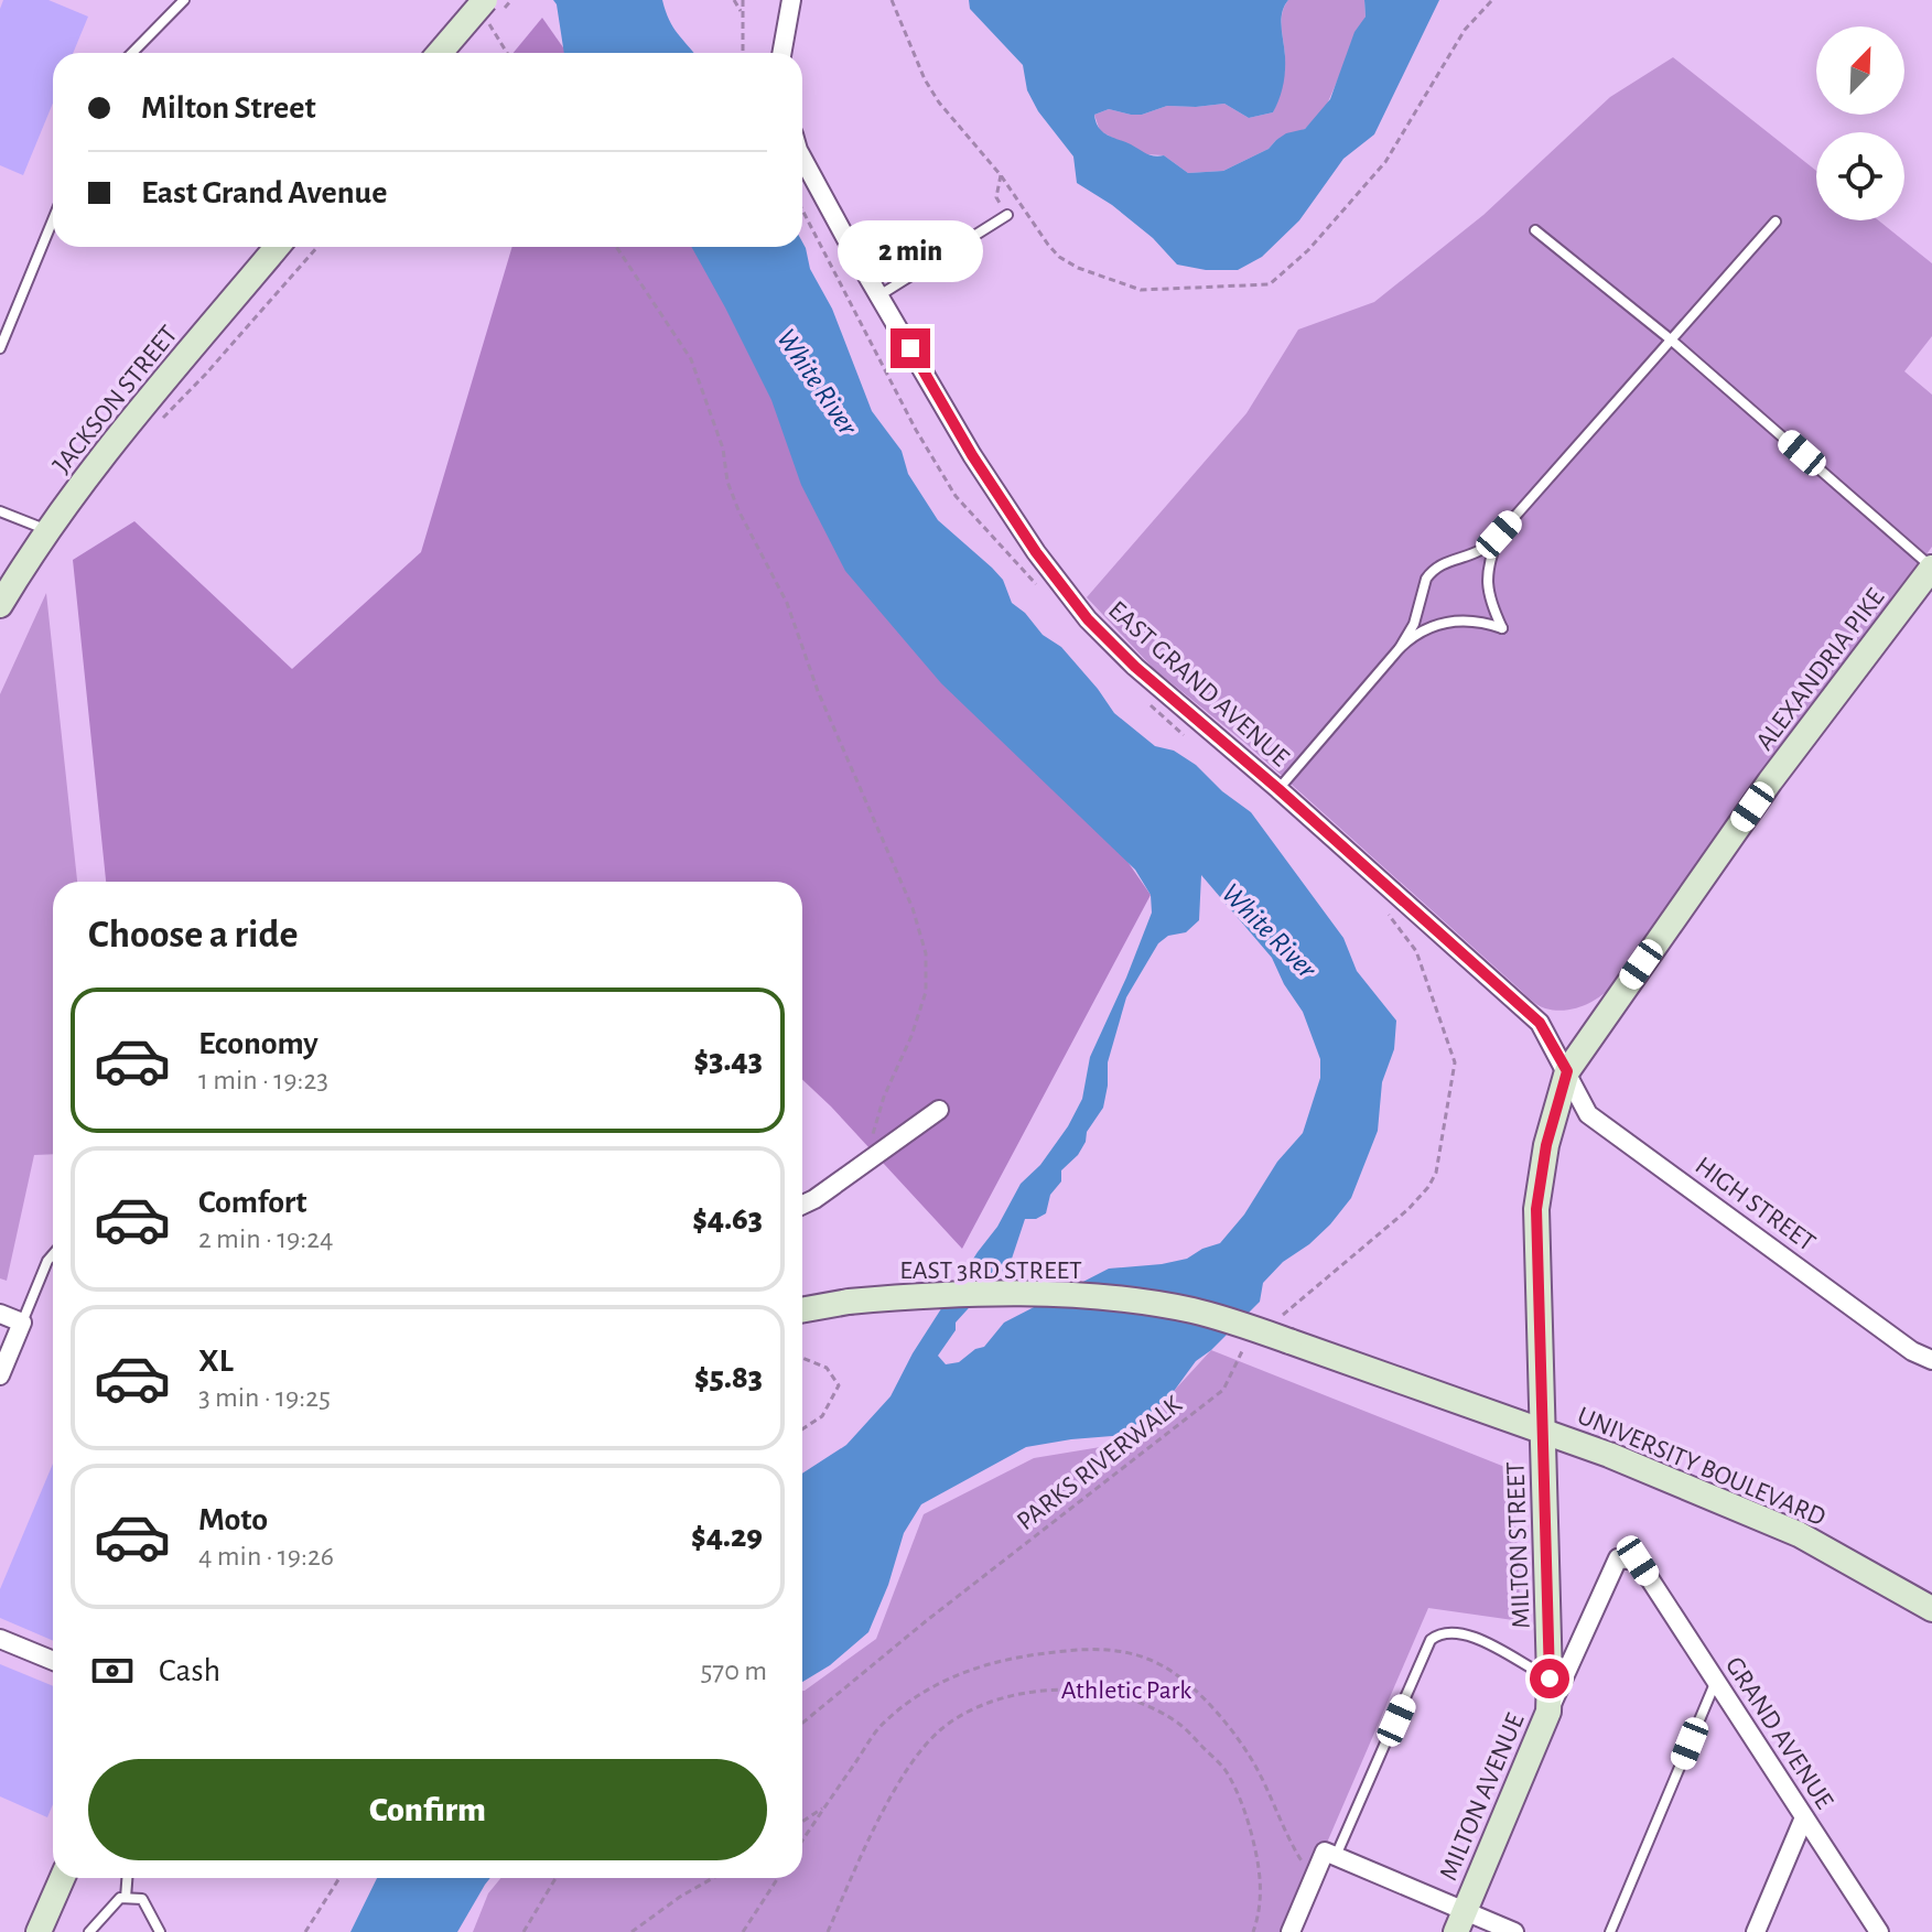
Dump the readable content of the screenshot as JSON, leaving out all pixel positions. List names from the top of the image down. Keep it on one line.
{"streets":{"main road":["JACKSON STREET","ALEXANDRIA PIKE","EAST 3RD STREET","UNIVERSITY BOULEVARD","MILTON STREET","MILTON AVENUE"],"street":["EAST GRAND AVENUE","HIGH STREET","GRAND AVENUE"],"path":["PARKS RIVERWALK"]},"crossings":[["ALEXANDRIA PIKE","EAST GRAND AVENUE"],["ALEXANDRIA PIKE","HIGH STREET"],["ALEXANDRIA PIKE","UNIVERSITY BOULEVARD"],["ALEXANDRIA PIKE","MILTON STREET"],["EAST GRAND AVENUE","HIGH STREET"],["EAST 3RD STREET","UNIVERSITY BOULEVARD"],["UNIVERSITY BOULEVARD","MILTON STREET"],["MILTON STREET","MILTON AVENUE"],["GRAND AVENUE","MILTON AVENUE"]],"water":["White River"],"parks":["Athletic Park"],"north":"top right","page":{"banner":["Milton Street","East Grand Avenue"],"bubble":"2 min","heading":"Choose a ride","list":[{"name":"Economy","note":"1 min · 19:23","value":"$3.43"},{"name":"Comfort","note":"2 min · 19:24","value":"$4.63"},{"name":"XL","note":"3 min · 19:25","value":"$5.83"},{"name":"Moto","note":"4 min · 19:26","value":"$4.29"}],"pay":["Cash","570 m"],"buttons":"Confirm"}}
